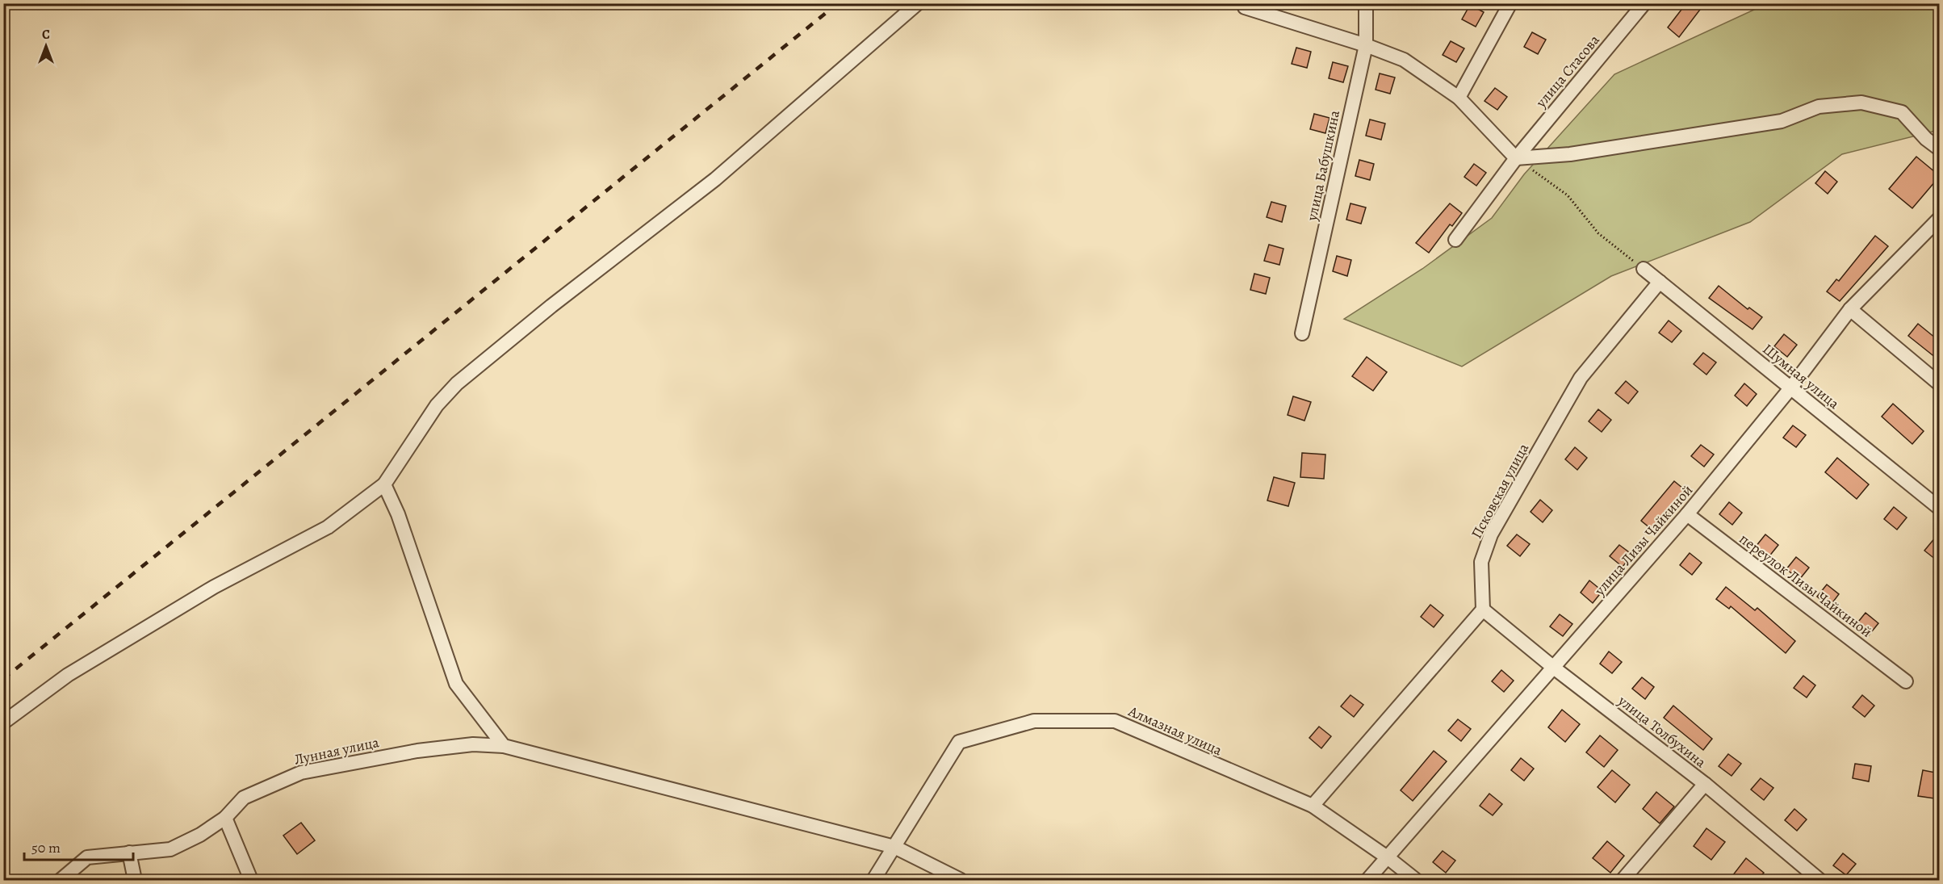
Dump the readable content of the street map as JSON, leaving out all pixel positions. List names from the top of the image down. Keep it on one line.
{"streets":{"street":["улица Стасова","улица Бабушкина","Шумная улица","Псковская улица","улица Лизы Чайкиной","переулок Лизы Чайкиной","Алмазная улица","улица Толбухина","Лунная улица"]},"crossings":[["Шумная улица","Псковская улица"],["Шумная улица","улица Лизы Чайкиной"],["Псковская улица","улица Толбухина"],["улица Лизы Чайкиной","переулок Лизы Чайкиной"],["улица Лизы Чайкиной","Алмазная улица"],["улица Лизы Чайкиной","улица Толбухина"],["Алмазная улица","Лунная улица"]],"scale_bar":"50 m","north":"top"}
